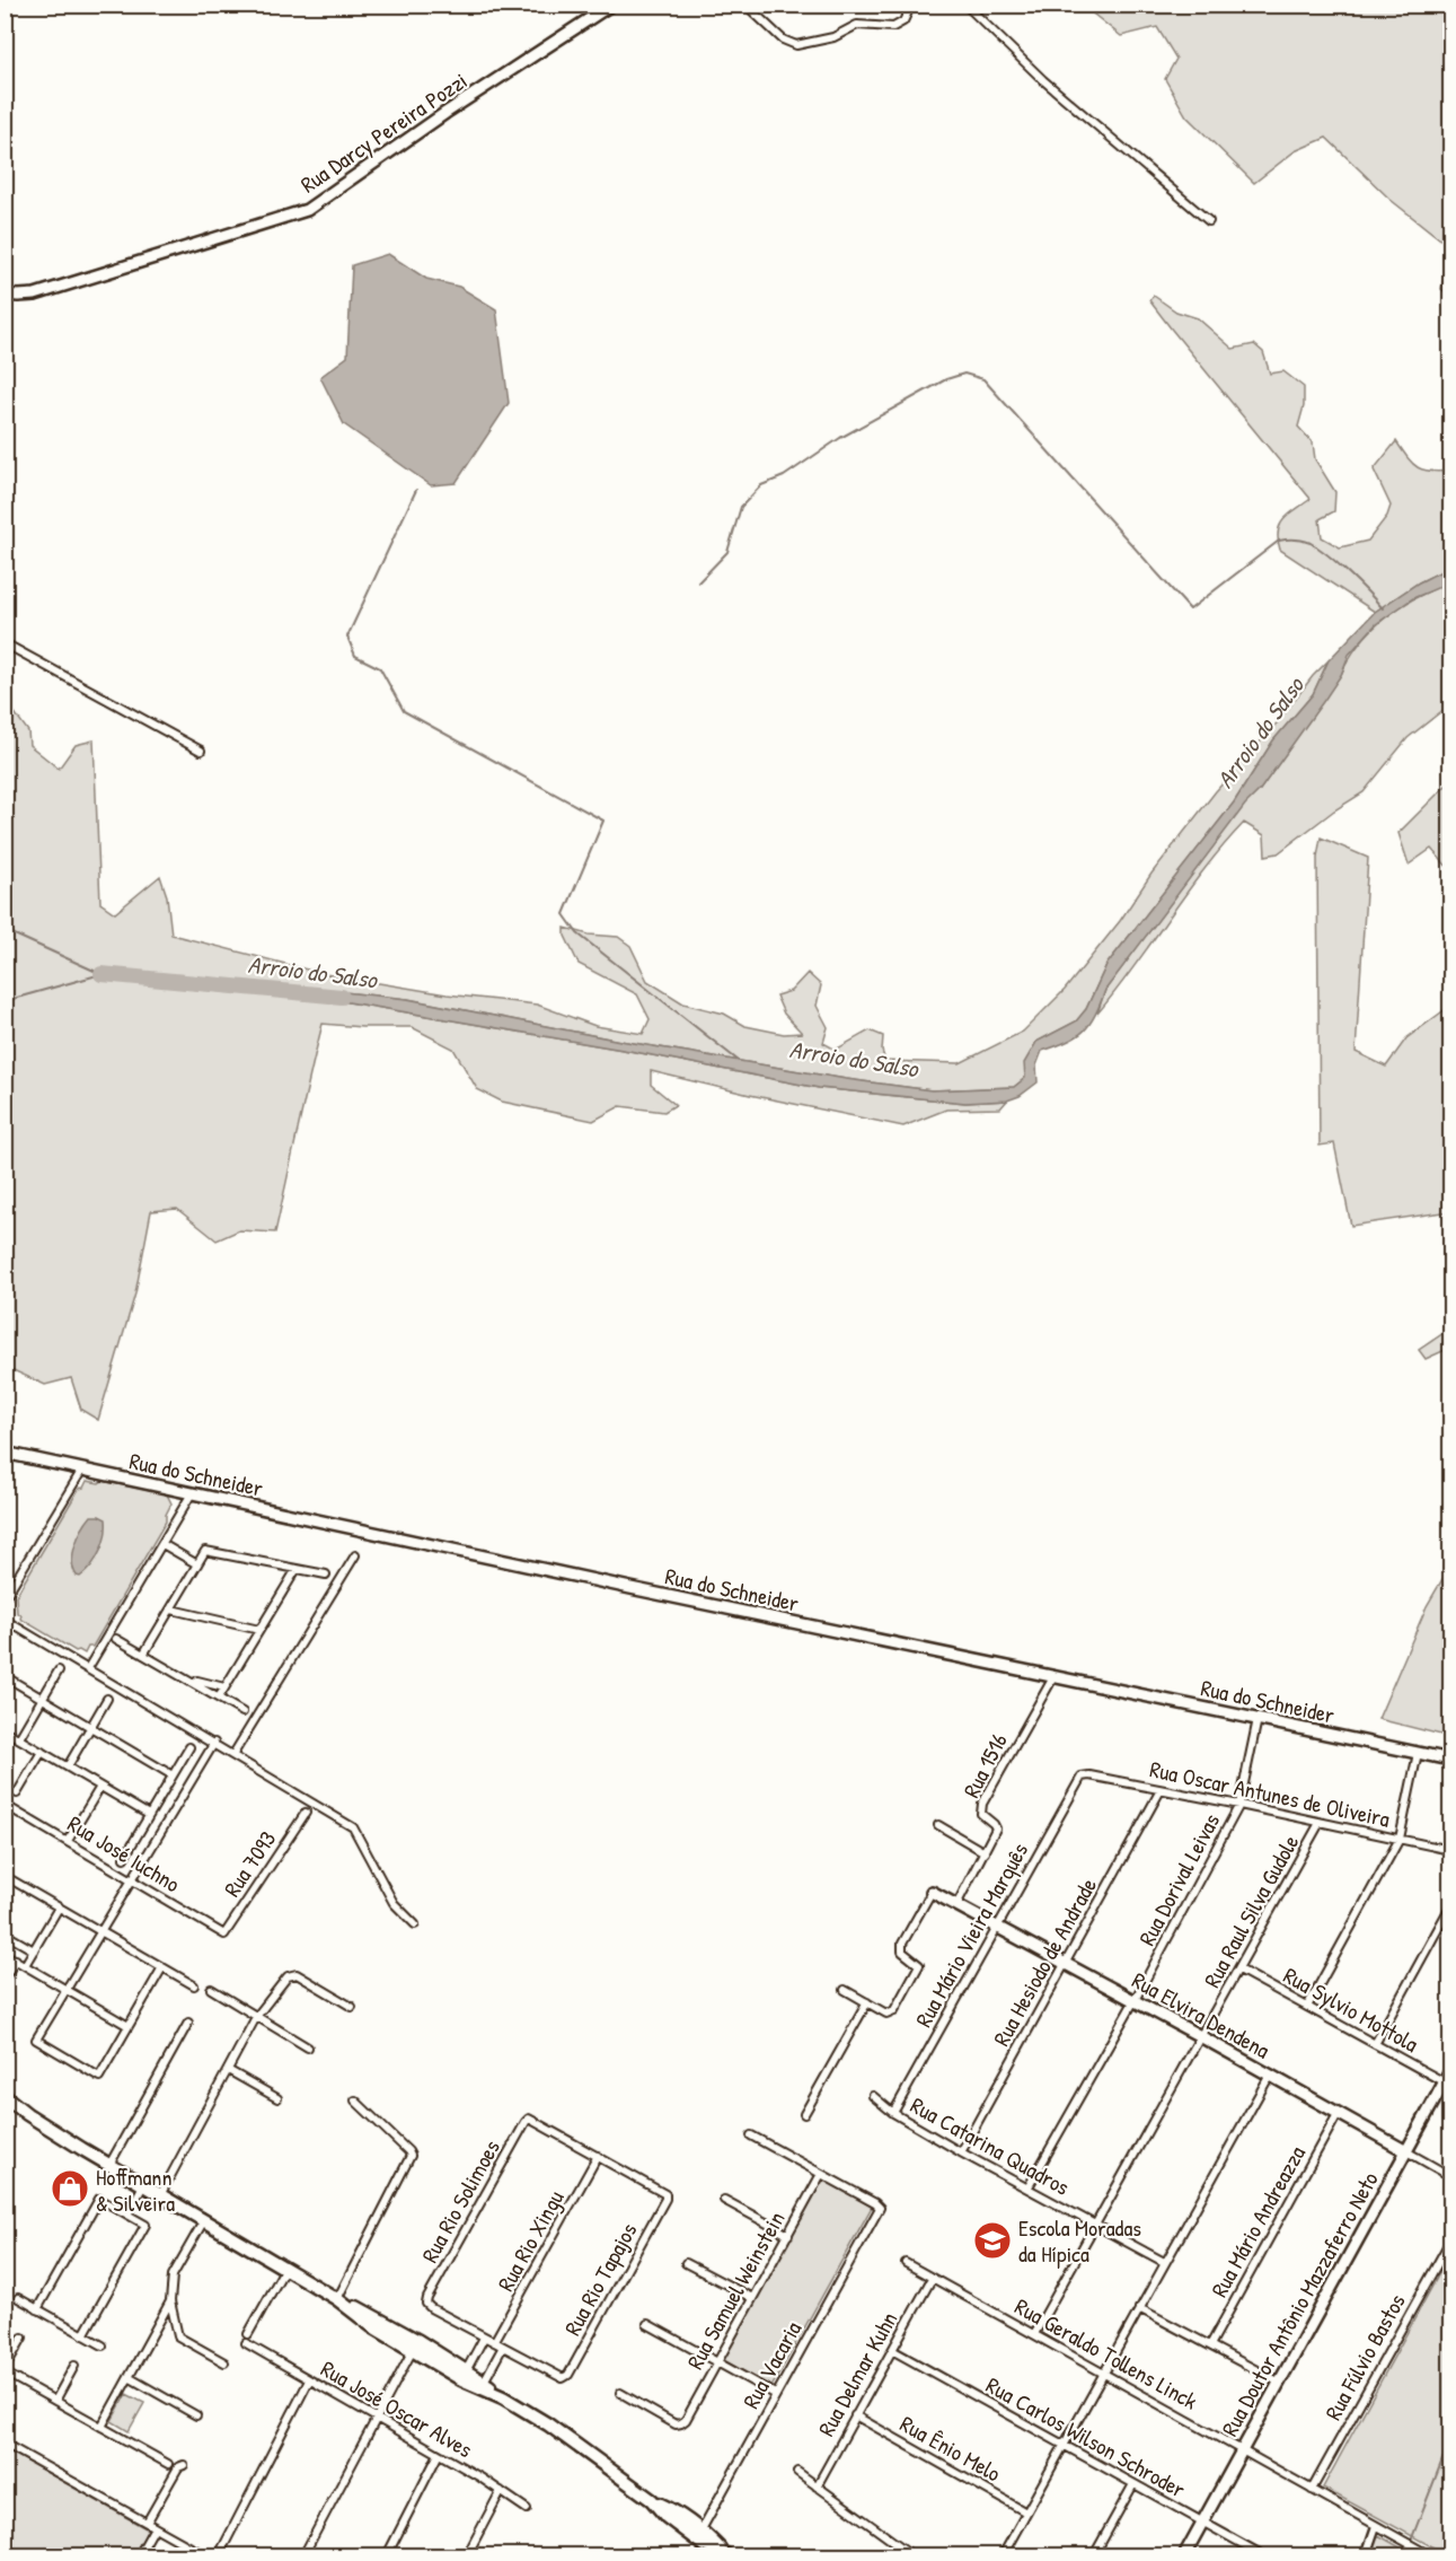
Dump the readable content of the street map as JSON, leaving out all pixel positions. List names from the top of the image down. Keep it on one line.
{"streets":{"street":["Rua Darcy Pereira Pozzi","Rua do Schneider","Rua 1516","Rua Oscar Antunes de Oliveira","Rua José Iuchno","Rua 7093","Rua Dorival Leivas","Rua Raul Silva Gudole","Rua Mário Vieira Marquês","Rua Hesiodo de Andrade","Rua Sylvio Mottola","Rua Elvira Dendena","Rua Catarina Quadros","Rua Rio Solimoes","Rua Mário Andreazza","Rua Rio Xingu","Rua Rio Tapajos","Rua Samuel Weinstein","Rua Doutor Antônio Mazzaferro Neto","Rua Geraldo Tollens Linck","Rua Fúlvio Bastos","Rua Vacaria","Rua Delmar Kuhn","Rua José Oscar Alves","Rua Carlos Wilson Schroder","Rua Ênio Melo"]},"crossings":[["Rua do Schneider","Rua 1516"],["Rua do Schneider","Rua Dorival Leivas"],["Rua 1516","Rua Elvira Dendena"],["Rua Oscar Antunes de Oliveira","Rua Dorival Leivas"],["Rua Oscar Antunes de Oliveira","Rua Raul Silva Gudole"],["Rua Oscar Antunes de Oliveira","Rua Mário Vieira Marquês"],["Rua Oscar Antunes de Oliveira","Rua Hesiodo de Andrade"],["Rua José Iuchno","Rua 7093"],["Rua Dorival Leivas","Rua Elvira Dendena"],["Rua Dorival Leivas","Rua Catarina Quadros"],["Rua Raul Silva Gudole","Rua Sylvio Mottola"],["Rua Raul Silva Gudole","Rua Elvira Dendena"],["Rua Raul Silva Gudole","Rua Catarina Quadros"],["Rua Raul Silva Gudole","Rua Geraldo Tollens Linck"],["Rua Mário Vieira Marquês","Rua Elvira Dendena"],["Rua Mário Vieira Marquês","Rua Catarina Quadros"],["Rua Hesiodo de Andrade","Rua Elvira Dendena"],["Rua Hesiodo de Andrade","Rua Catarina Quadros"],["Rua Sylvio Mottola","Rua Doutor Antônio Mazzaferro Neto"],["Rua Elvira Dendena","Rua Mário Andreazza"],["Rua Elvira Dendena","Rua Doutor Antônio Mazzaferro Neto"],["Rua Rio Solimoes","Rua Rio Xingu"],["Rua Rio Solimoes","Rua Rio Tapajos"],["Rua Rio Xingu","Rua Rio Tapajos"],["Rua Samuel Weinstein","Rua Vacaria"],["Rua Doutor Antônio Mazzaferro Neto","Rua Geraldo Tollens Linck"],["Rua Doutor Antônio Mazzaferro Neto","Rua Carlos Wilson Schroder"],["Rua Geraldo Tollens Linck","Rua Fúlvio Bastos"],["Rua Geraldo Tollens Linck","Rua Delmar Kuhn"],["Rua Delmar Kuhn","Rua Carlos Wilson Schroder"],["Rua Delmar Kuhn","Rua Ênio Melo"]],"water":["Arroio do Salso"],"places":{"shop":["Hoffmann & Silveira"],"school or university":["Escola Moradas da Hípica"]}}
